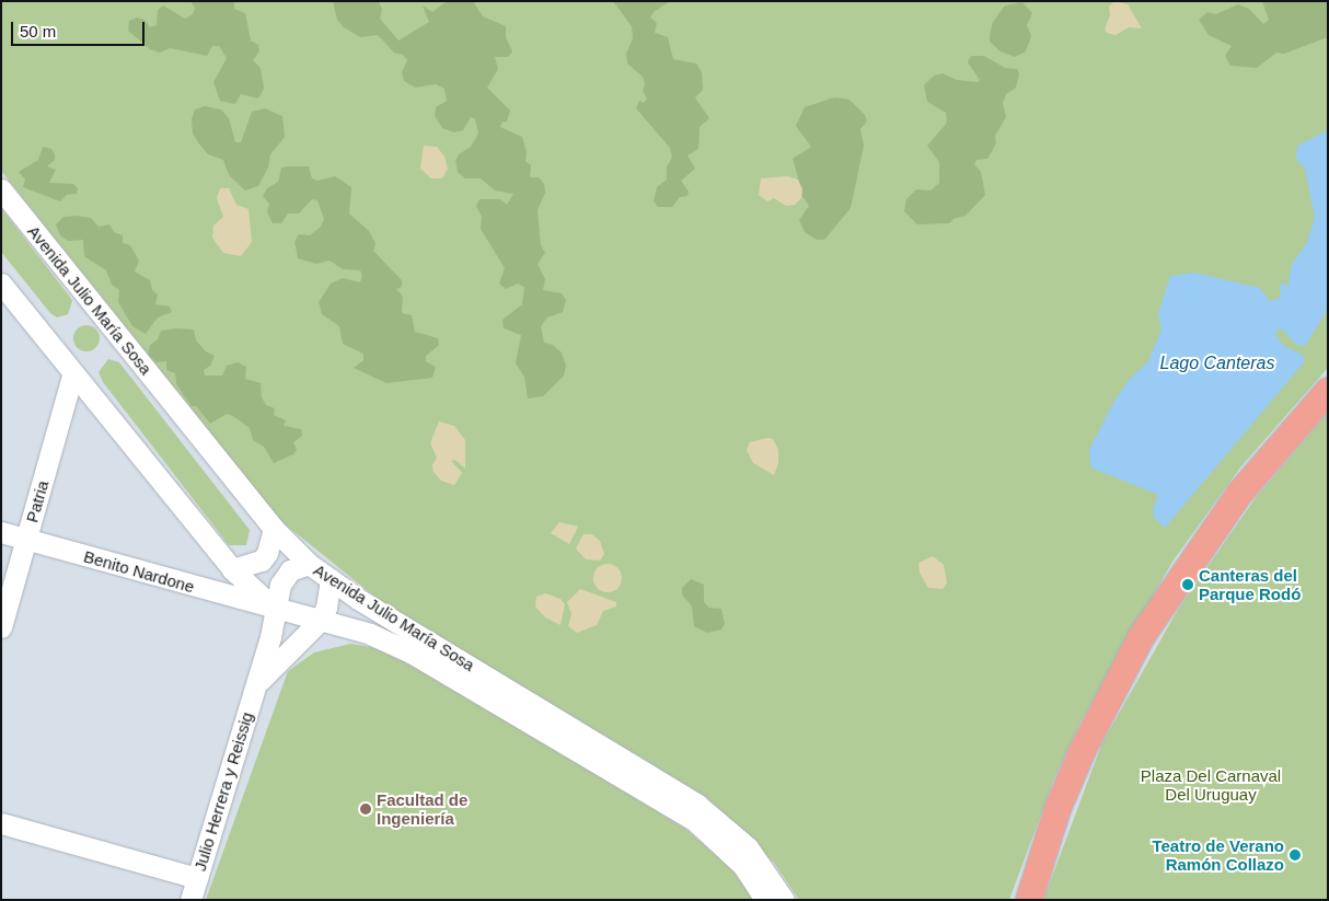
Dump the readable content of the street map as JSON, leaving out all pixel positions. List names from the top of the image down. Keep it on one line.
{"streets":{"street":["Avenida Julio María Sosa","Patria","Benito Nardone","Julio Herrera y Reissig"]},"crossings":[["Avenida Julio María Sosa","Patria"],["Avenida Julio María Sosa","Benito Nardone"],["Avenida Julio María Sosa","Julio Herrera y Reissig"],["Patria","Benito Nardone"],["Benito Nardone","Julio Herrera y Reissig"]],"water":["Lago Canteras"],"parks":["Plaza Del Carnaval Del Uruguay"],"places":["Canteras del Parque Rodó","Facultad de Ingeniería","Teatro de Verano Ramón Collazo"],"scale_bar":"50 m"}
